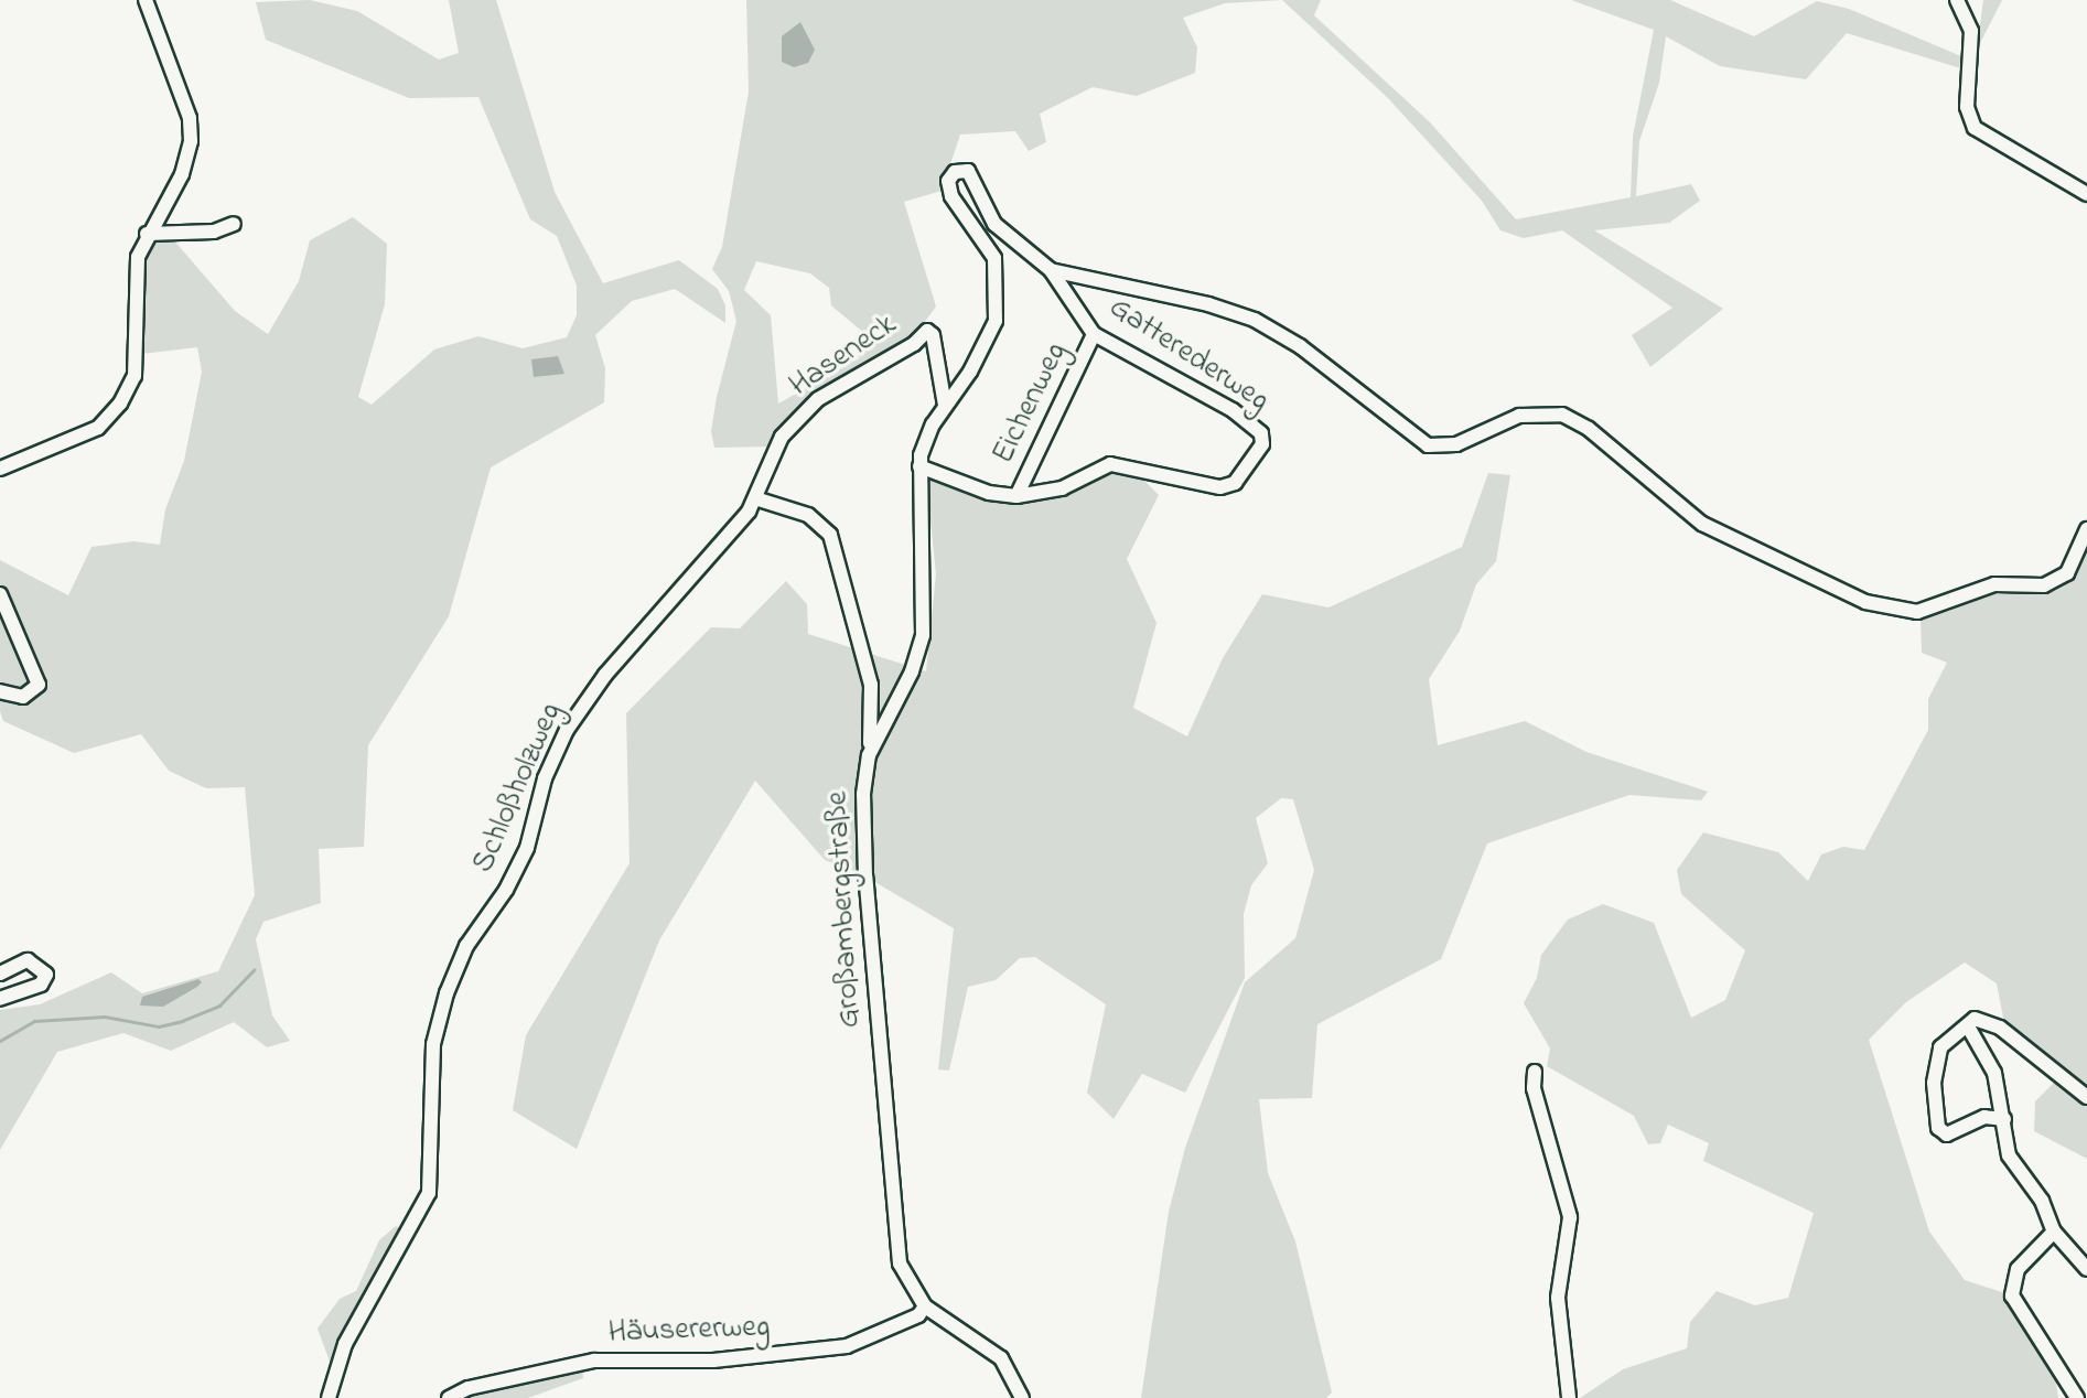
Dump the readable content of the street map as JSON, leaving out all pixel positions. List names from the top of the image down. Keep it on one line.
{"streets":{"street":["Gatterederweg","Haseneck","Eichenweg","Schloßholzweg","Großambergstraße","Häusererweg"]},"crossings":[["Gatterederweg","Eichenweg"],["Gatterederweg","Großambergstraße"],["Haseneck","Schloßholzweg"],["Haseneck","Großambergstraße"],["Großambergstraße","Häusererweg"]]}
